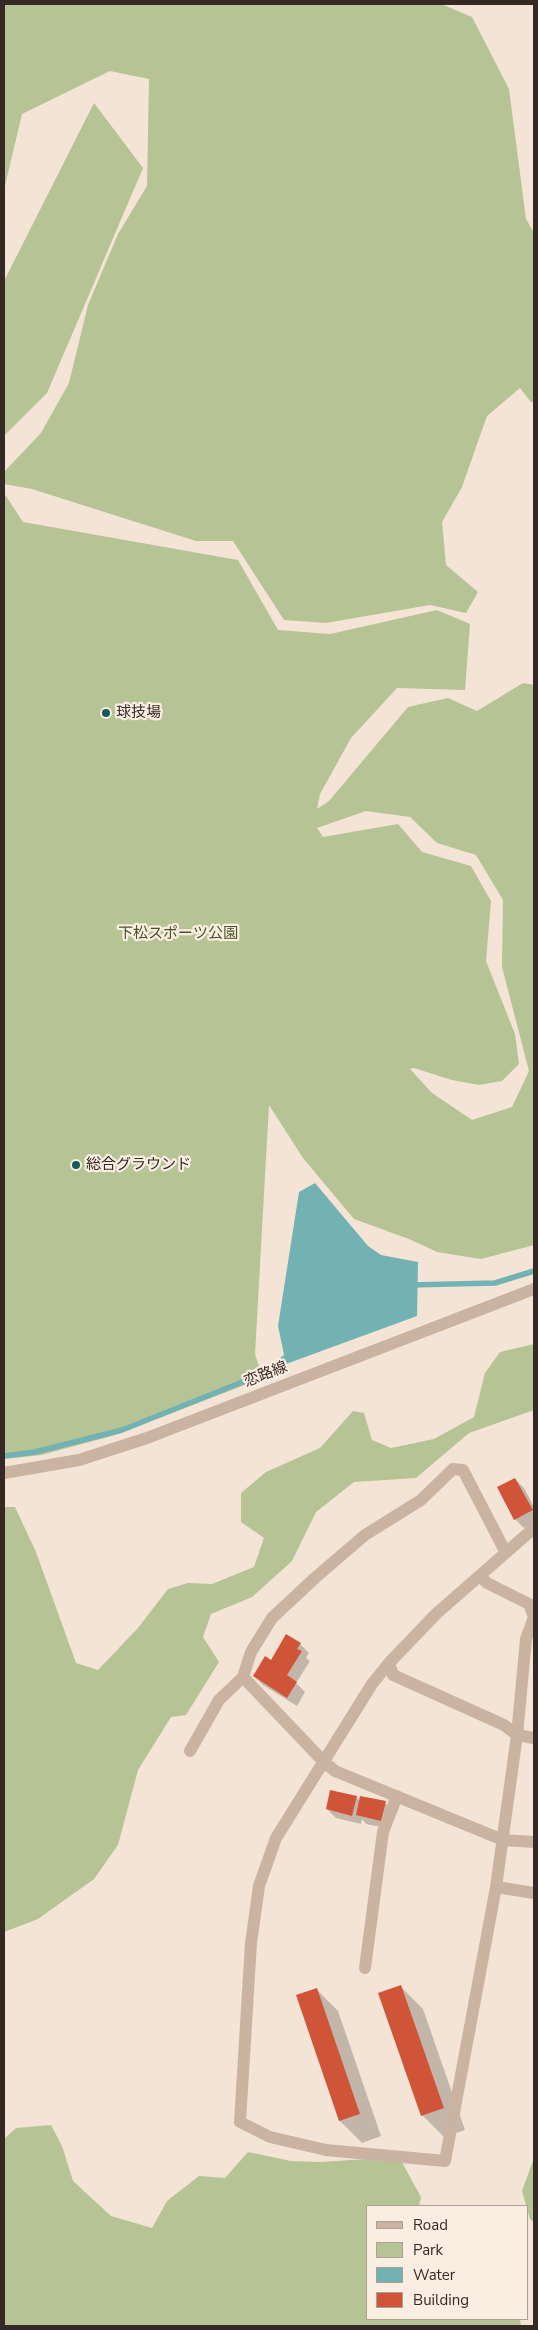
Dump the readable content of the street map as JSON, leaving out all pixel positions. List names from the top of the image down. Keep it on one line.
{"streets":{"street":["恋路線"]},"parks":["下松スポーツ公園"],"places":["球技場","総合グラウンド"],"legend":["Road","Park","Water","Building"]}
